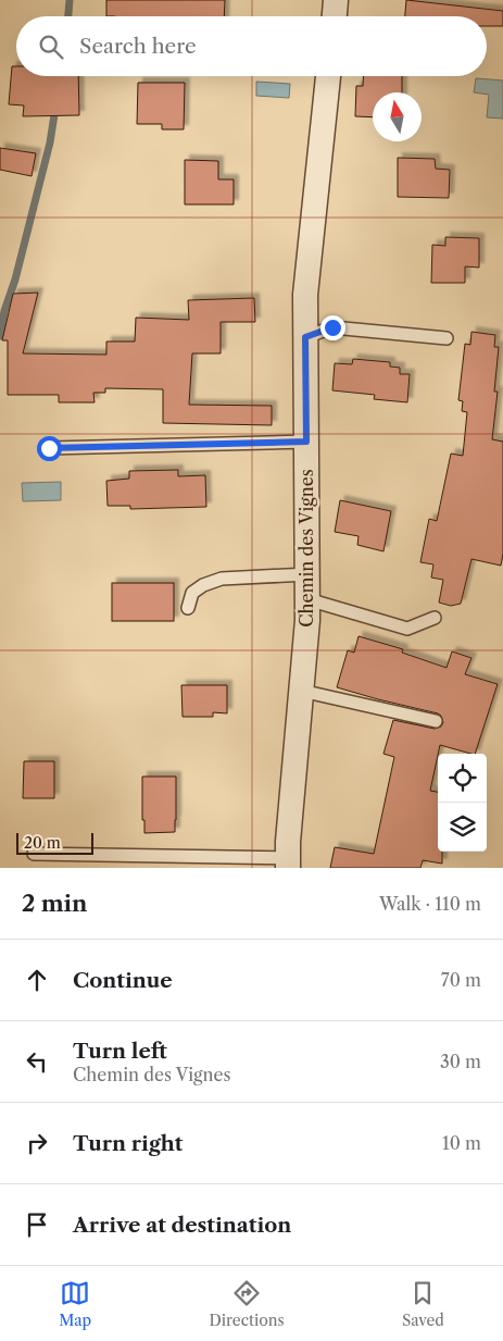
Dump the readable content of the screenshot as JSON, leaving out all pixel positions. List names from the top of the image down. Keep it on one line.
{"streets":{"street":["Chemin des Vignes"]},"scale_bar":"20 m","north":"top","page":{"search":"Search here","scale":"20 m","heading":["2 min","Walk · 110 m"],"list":[["Continue","70 m"],["Turn left","Chemin des Vignes","30 m"],["Turn right","10 m"],"Arrive at destination"],"nav":["Map","Directions","Saved"]}}
